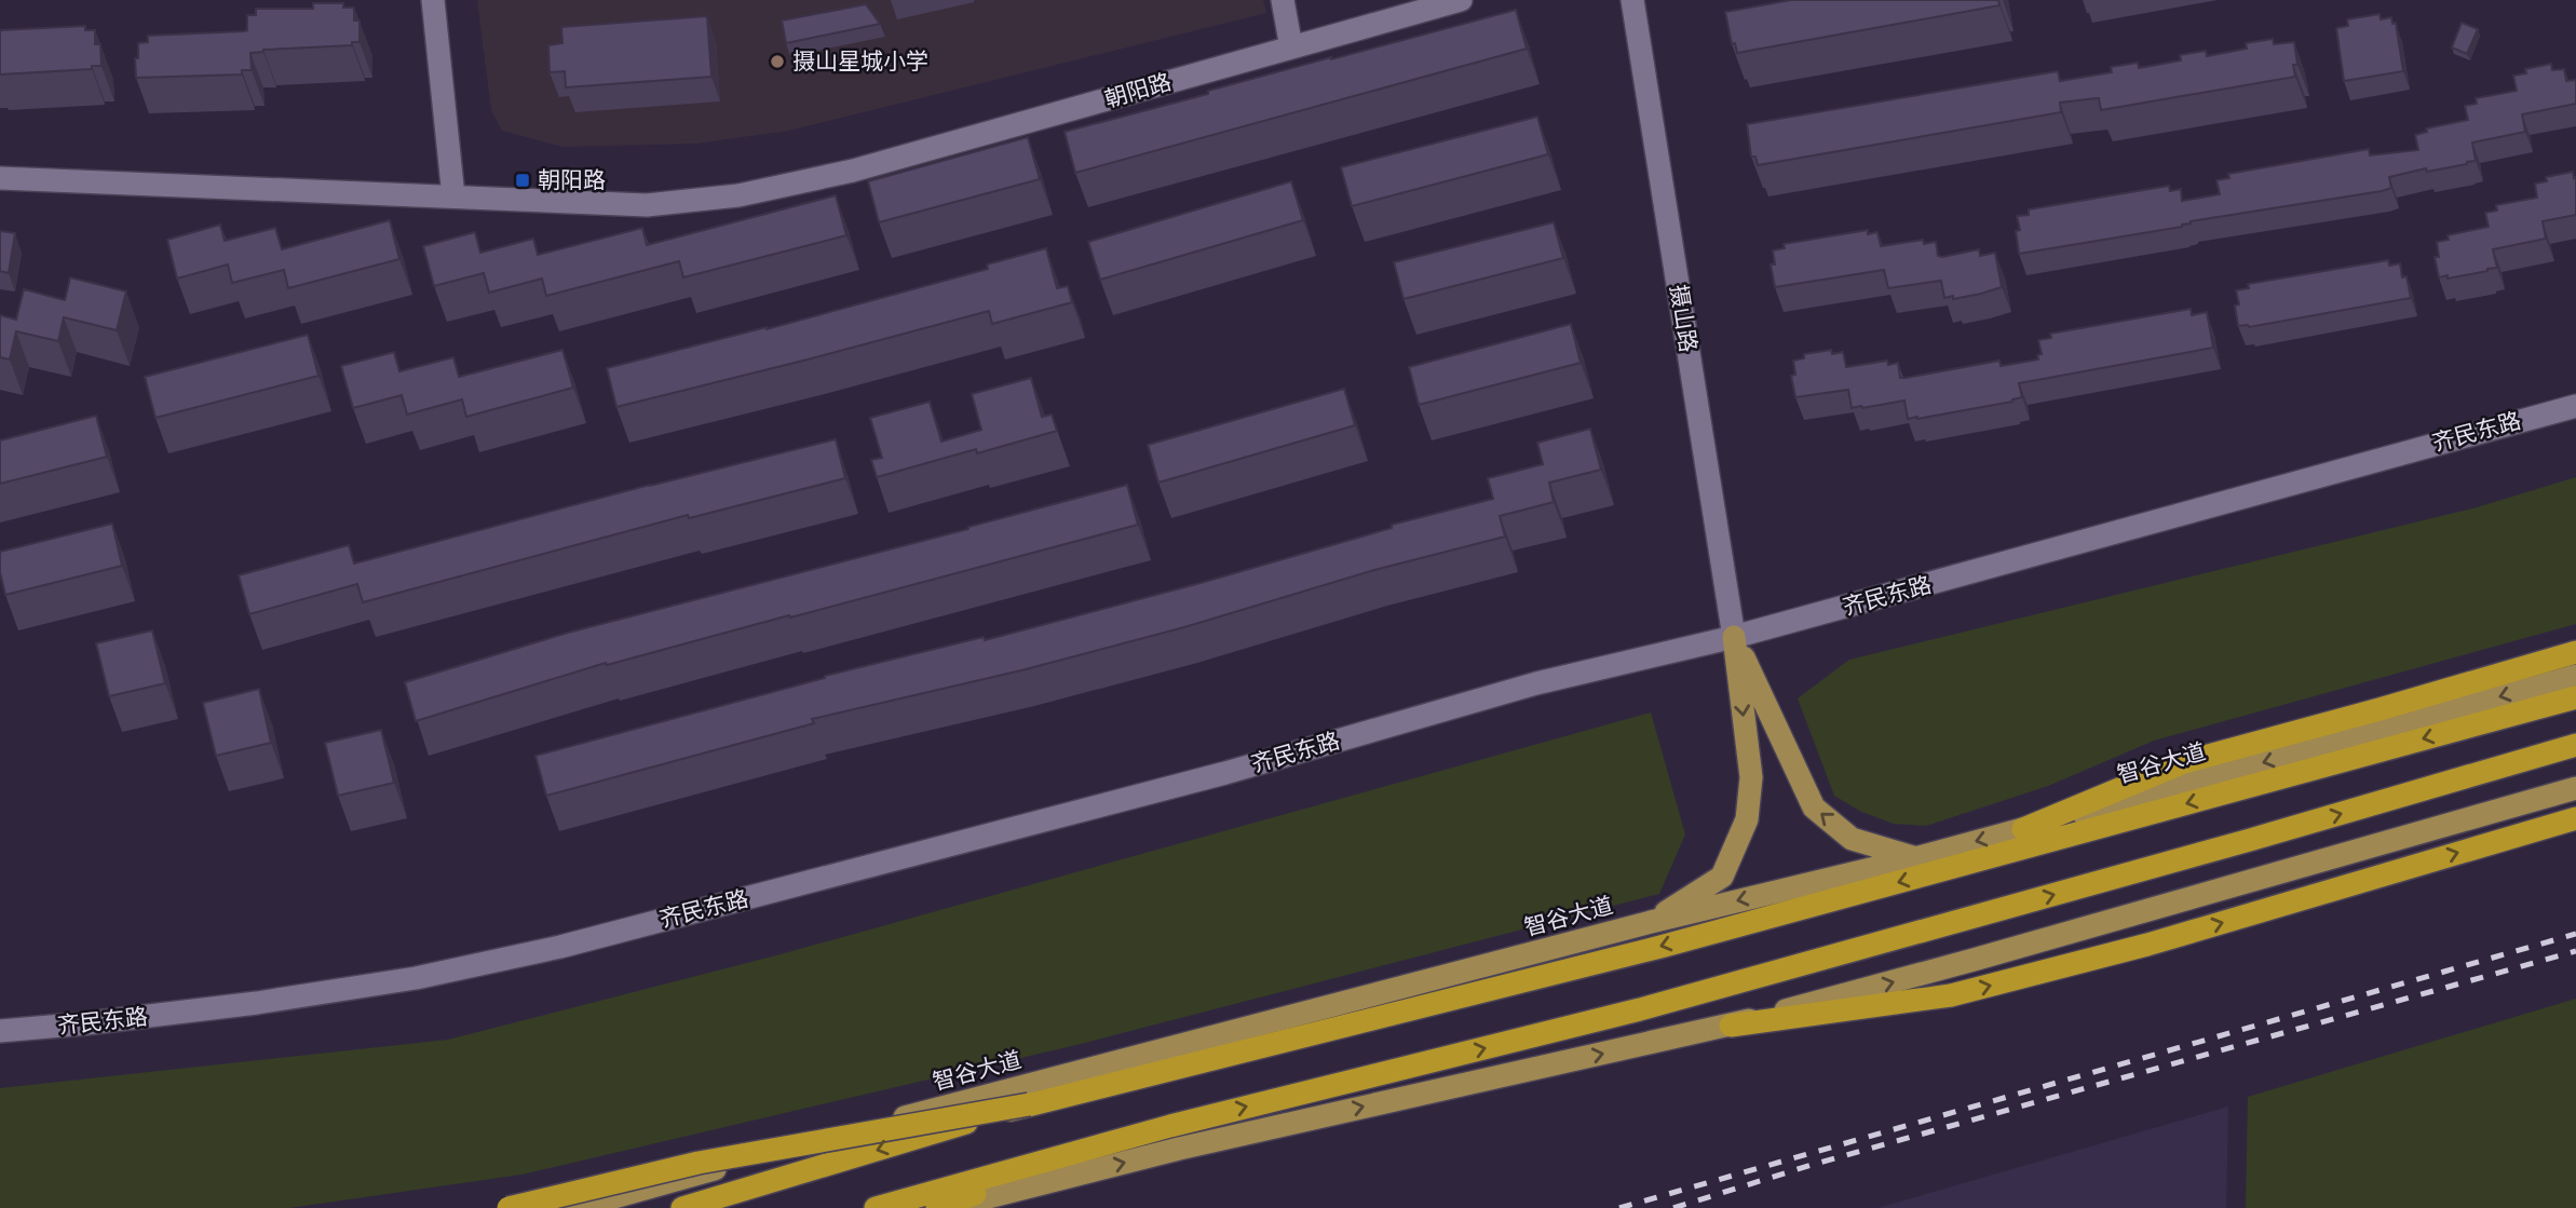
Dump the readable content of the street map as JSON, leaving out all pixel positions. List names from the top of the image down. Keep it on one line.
{"streets":{"highway":["智谷大道"],"street":["朝阳路","摄山路","齐民东路"]},"crossings":[["摄山路","齐民东路"]],"places":{"other":["摄山星城小学"],"transit":["朝阳路"]}}
